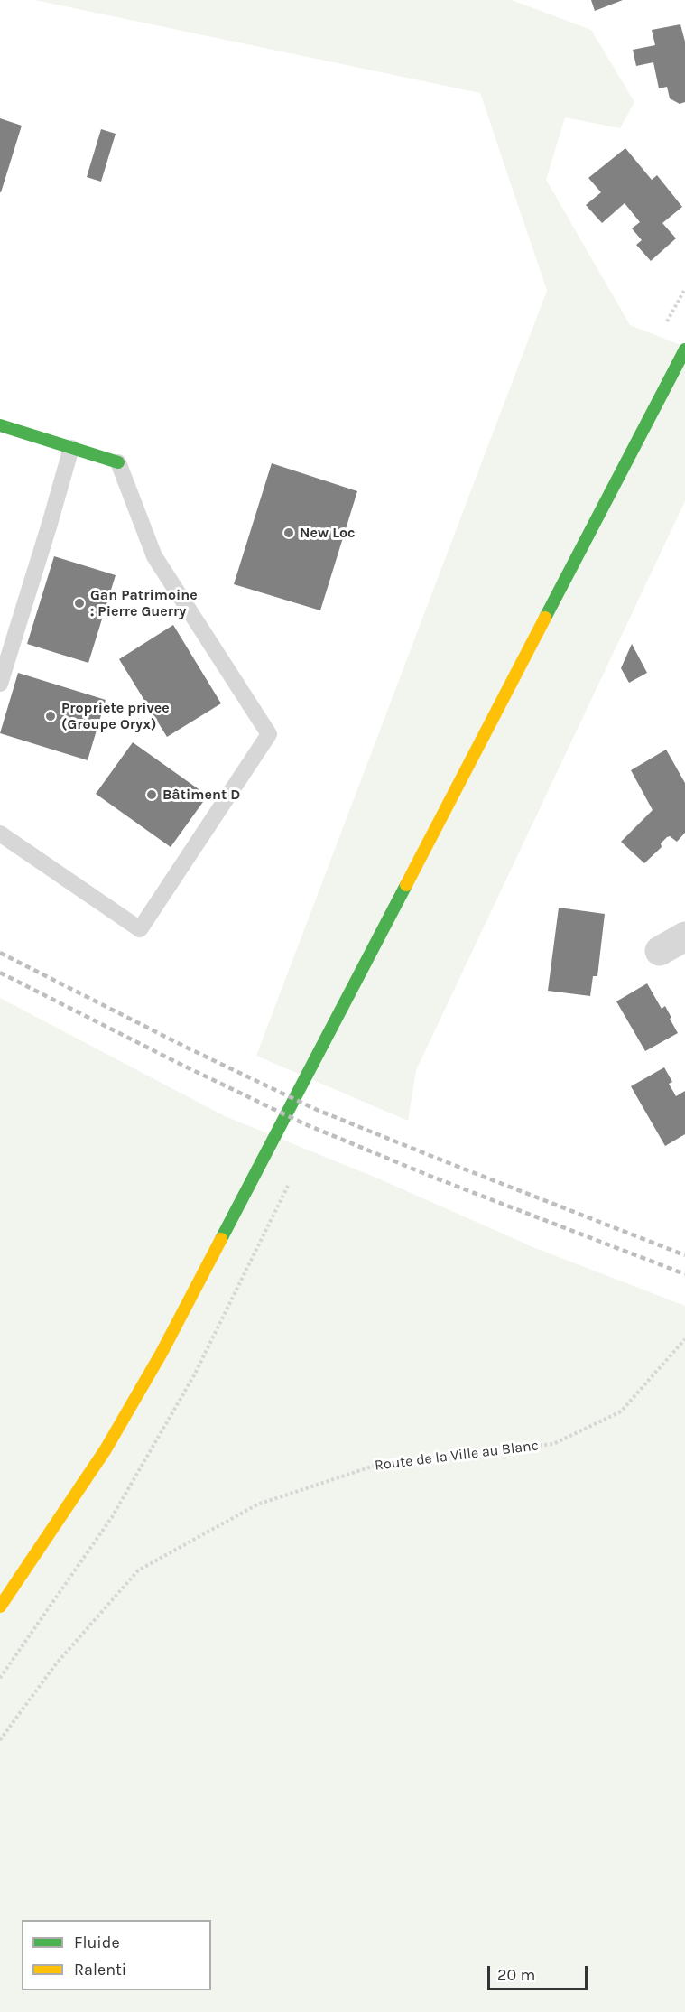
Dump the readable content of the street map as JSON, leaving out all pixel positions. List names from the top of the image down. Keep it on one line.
{"streets":{"path":["Route de la Ville au Blanc"]},"places":["New Loc","Gan Patrimoine : Pierre Guerry","Propriete privee (Groupe Oryx)","Bâtiment D"],"legend":["Fluide","Ralenti"],"scale_bar":"20 m"}
